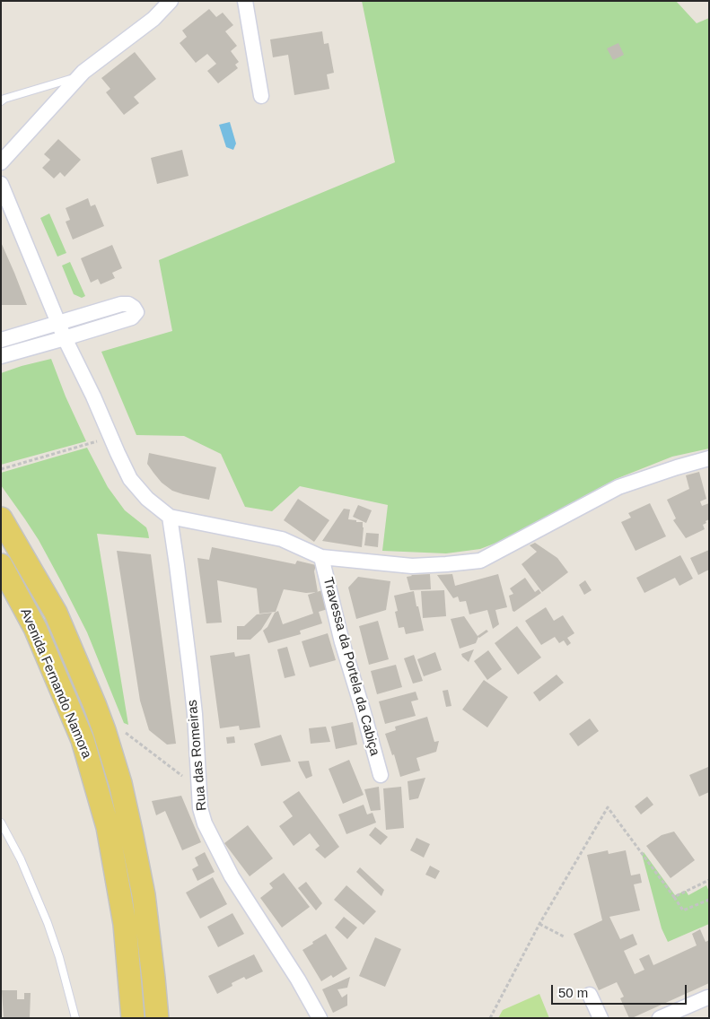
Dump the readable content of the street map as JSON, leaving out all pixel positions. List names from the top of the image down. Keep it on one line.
{"streets":{"main road":["Avenida Fernando Namora"],"street":["Travessa da Portela da Cabiça","Rua das Romeiras"]},"scale_bar":"50 m"}
